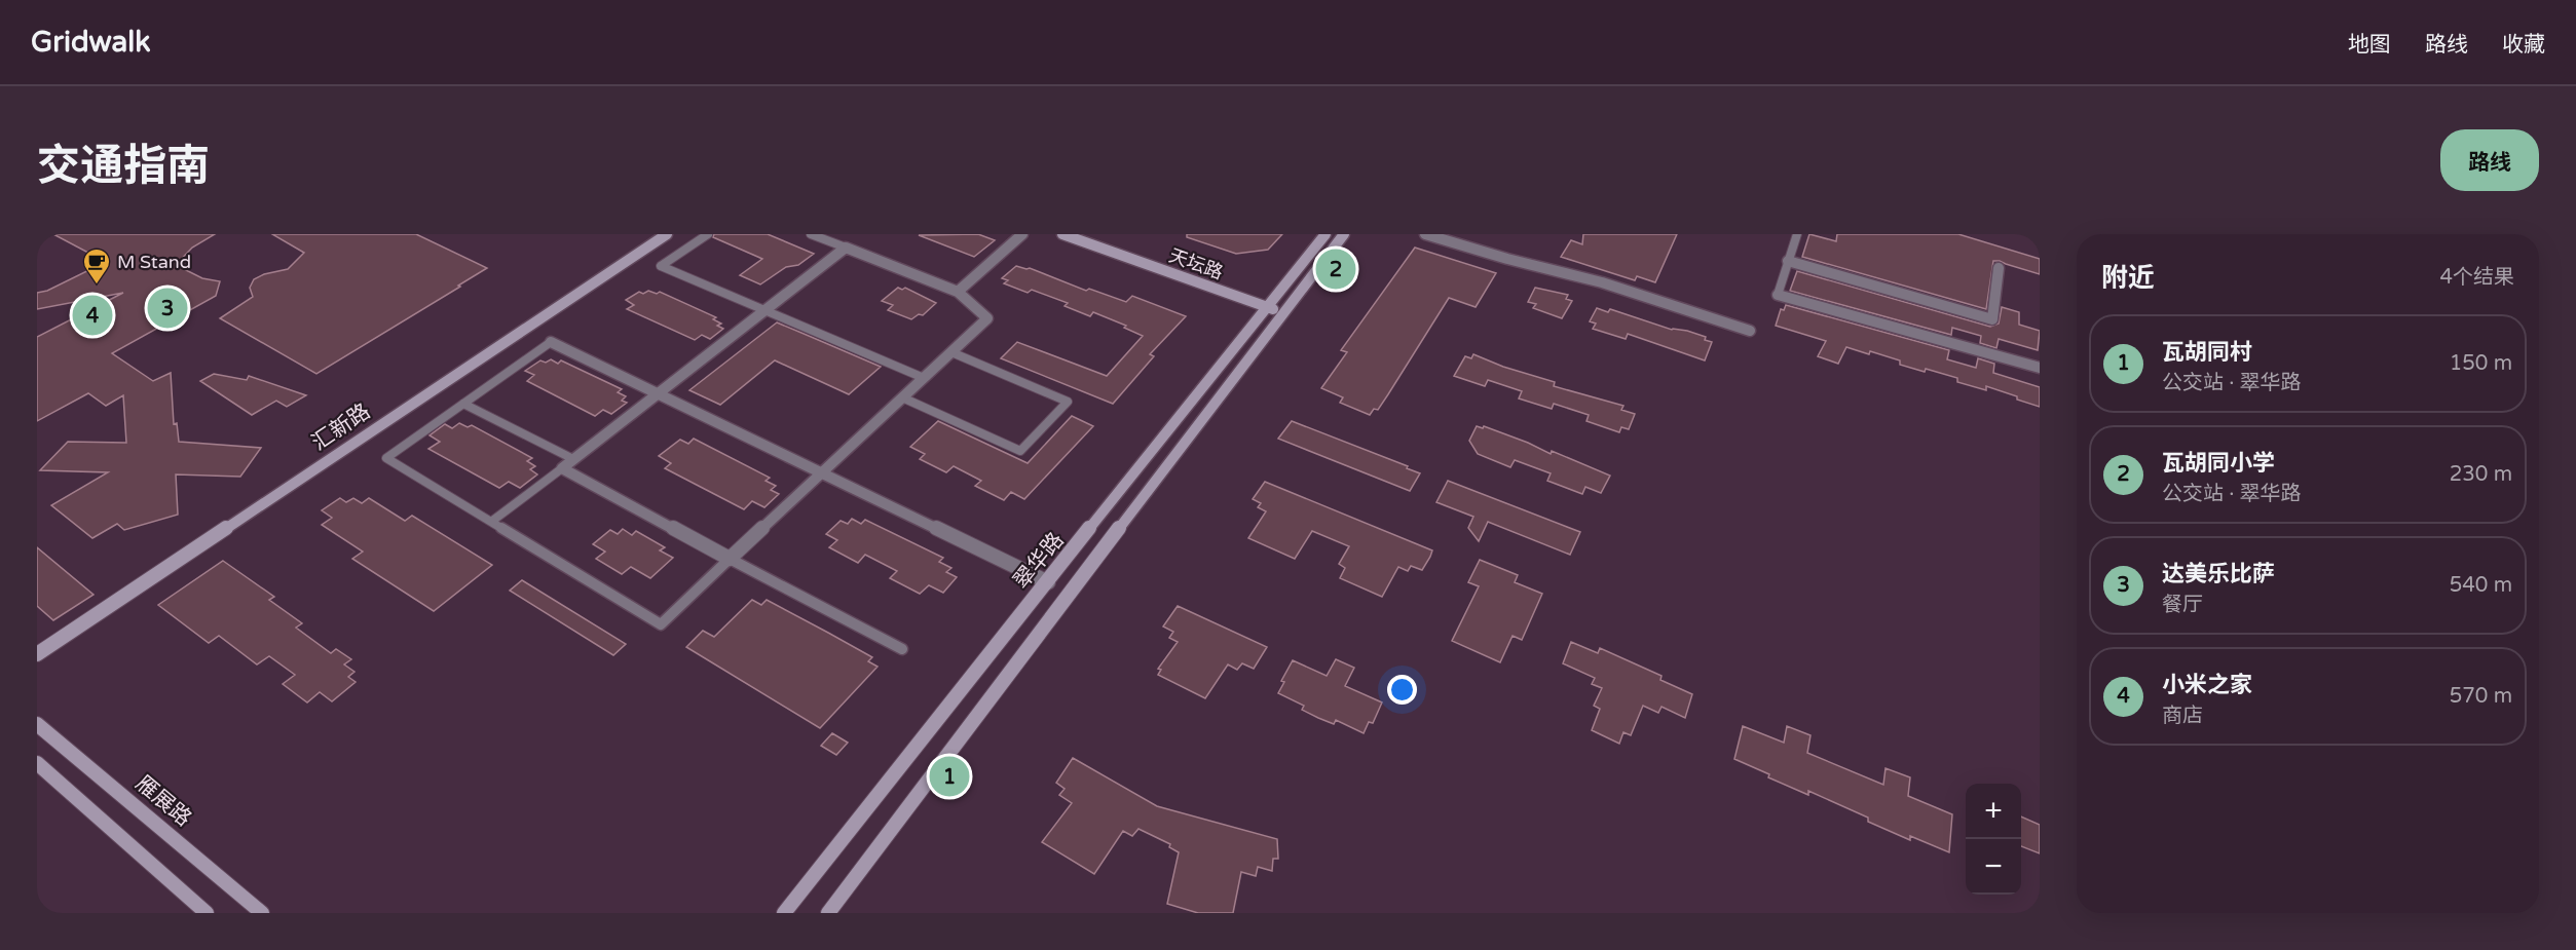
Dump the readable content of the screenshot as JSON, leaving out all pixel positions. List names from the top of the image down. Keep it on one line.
{"streets":{"main road":["天坛路","汇新路","翠华路","雁展路"]},"crossings":[["天坛路","翠华路"]],"places":{"cafe":["M Stand"]},"page":{"header":"Gridwalk","nav":["地图","路线","收藏"],"title":"交通指南","buttons":"路线","heading":["附近","4个结果"],"pins":["2","3","4","1"],"list":[{"mark":"1","name":"瓦胡同村","note":"公交站 · 翠华路","value":"150 m"},{"mark":"2","name":"瓦胡同小学","note":"公交站 · 翠华路","value":"230 m"},{"mark":"3","name":"达美乐比萨","note":"餐厅","value":"540 m"},{"mark":"4","name":"小米之家","note":"商店","value":"570 m"}],"map_buttons":["+","−"]}}
